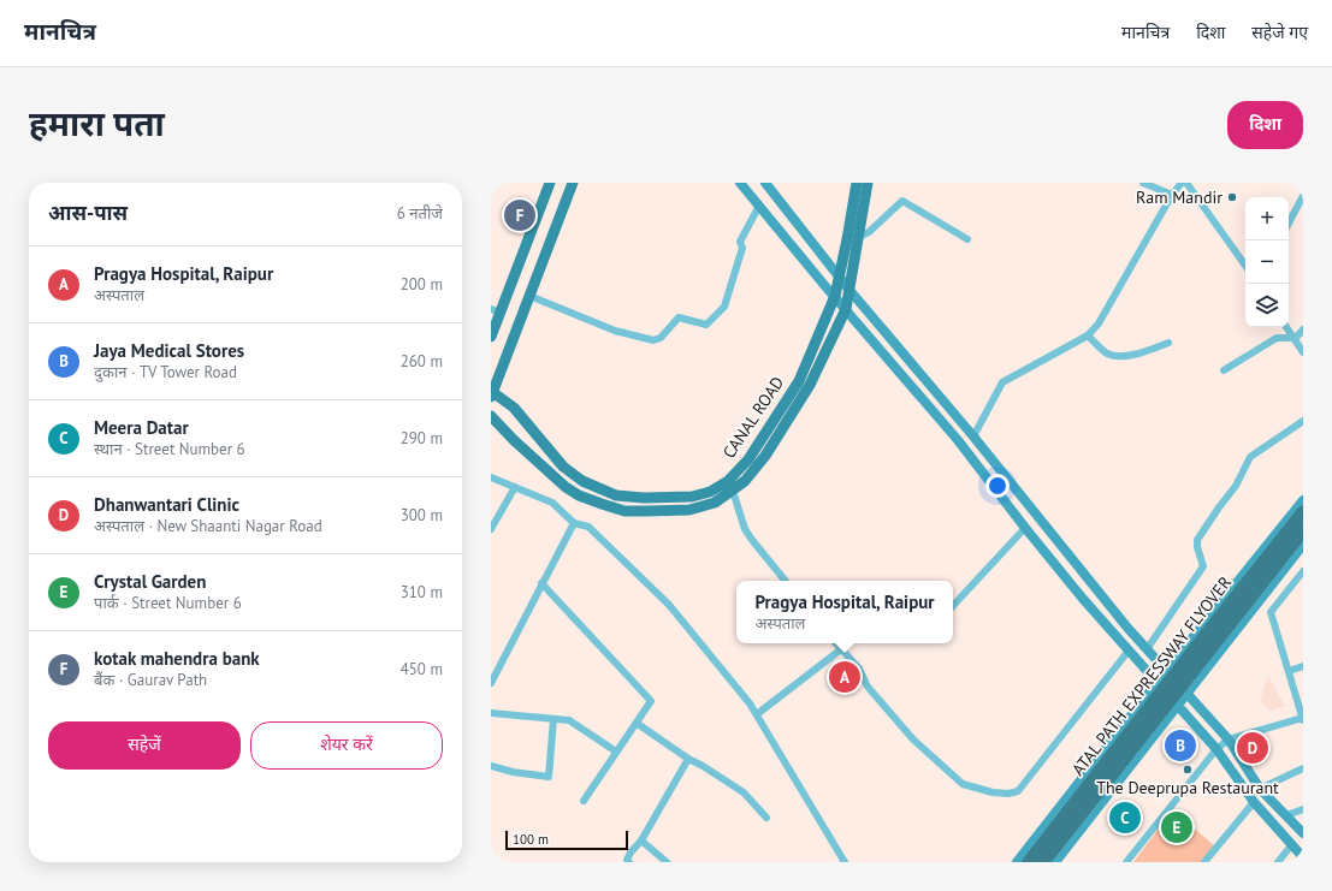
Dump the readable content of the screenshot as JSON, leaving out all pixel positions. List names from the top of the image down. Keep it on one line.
{"streets":{"highway":["ATAL PATH EXPRESSWAY FLYOVER"],"main road":["CANAL ROAD"]},"places":["Ram Mandir","The Deeprupa Restaurant"],"scale_bar":"100 m","page":{"header":"मानचित्र","nav":["मानचित्र","दिशा","सहेजे गए"],"title":"हमारा पता","buttons":["दिशा",["सहेजें","शेयर करें"]],"heading":["आस-पास","6 नतीजे"],"map_buttons":["+","−"],"pins":["F","A","B","D","C","E"],"list":[{"mark":"A","name":"Pragya Hospital, Raipur","note":"अस्पताल","value":"200 m"},{"mark":"B","name":"Jaya Medical Stores","note":"दुकान · TV Tower Road","value":"260 m"},{"mark":"C","name":"Meera Datar","note":"स्थान · Street Number 6","value":"290 m"},{"mark":"D","name":"Dhanwantari Clinic","note":"अस्पताल · New Shaanti Nagar Road","value":"300 m"},{"mark":"E","name":"Crystal Garden","note":"पार्क · Street Number 6","value":"310 m"},{"mark":"F","name":"kotak mahendra bank","note":"बैंक · Gaurav Path","value":"450 m"}],"popup":["Pragya Hospital, Raipur","अस्पताल"],"scale":"100 m"}}
